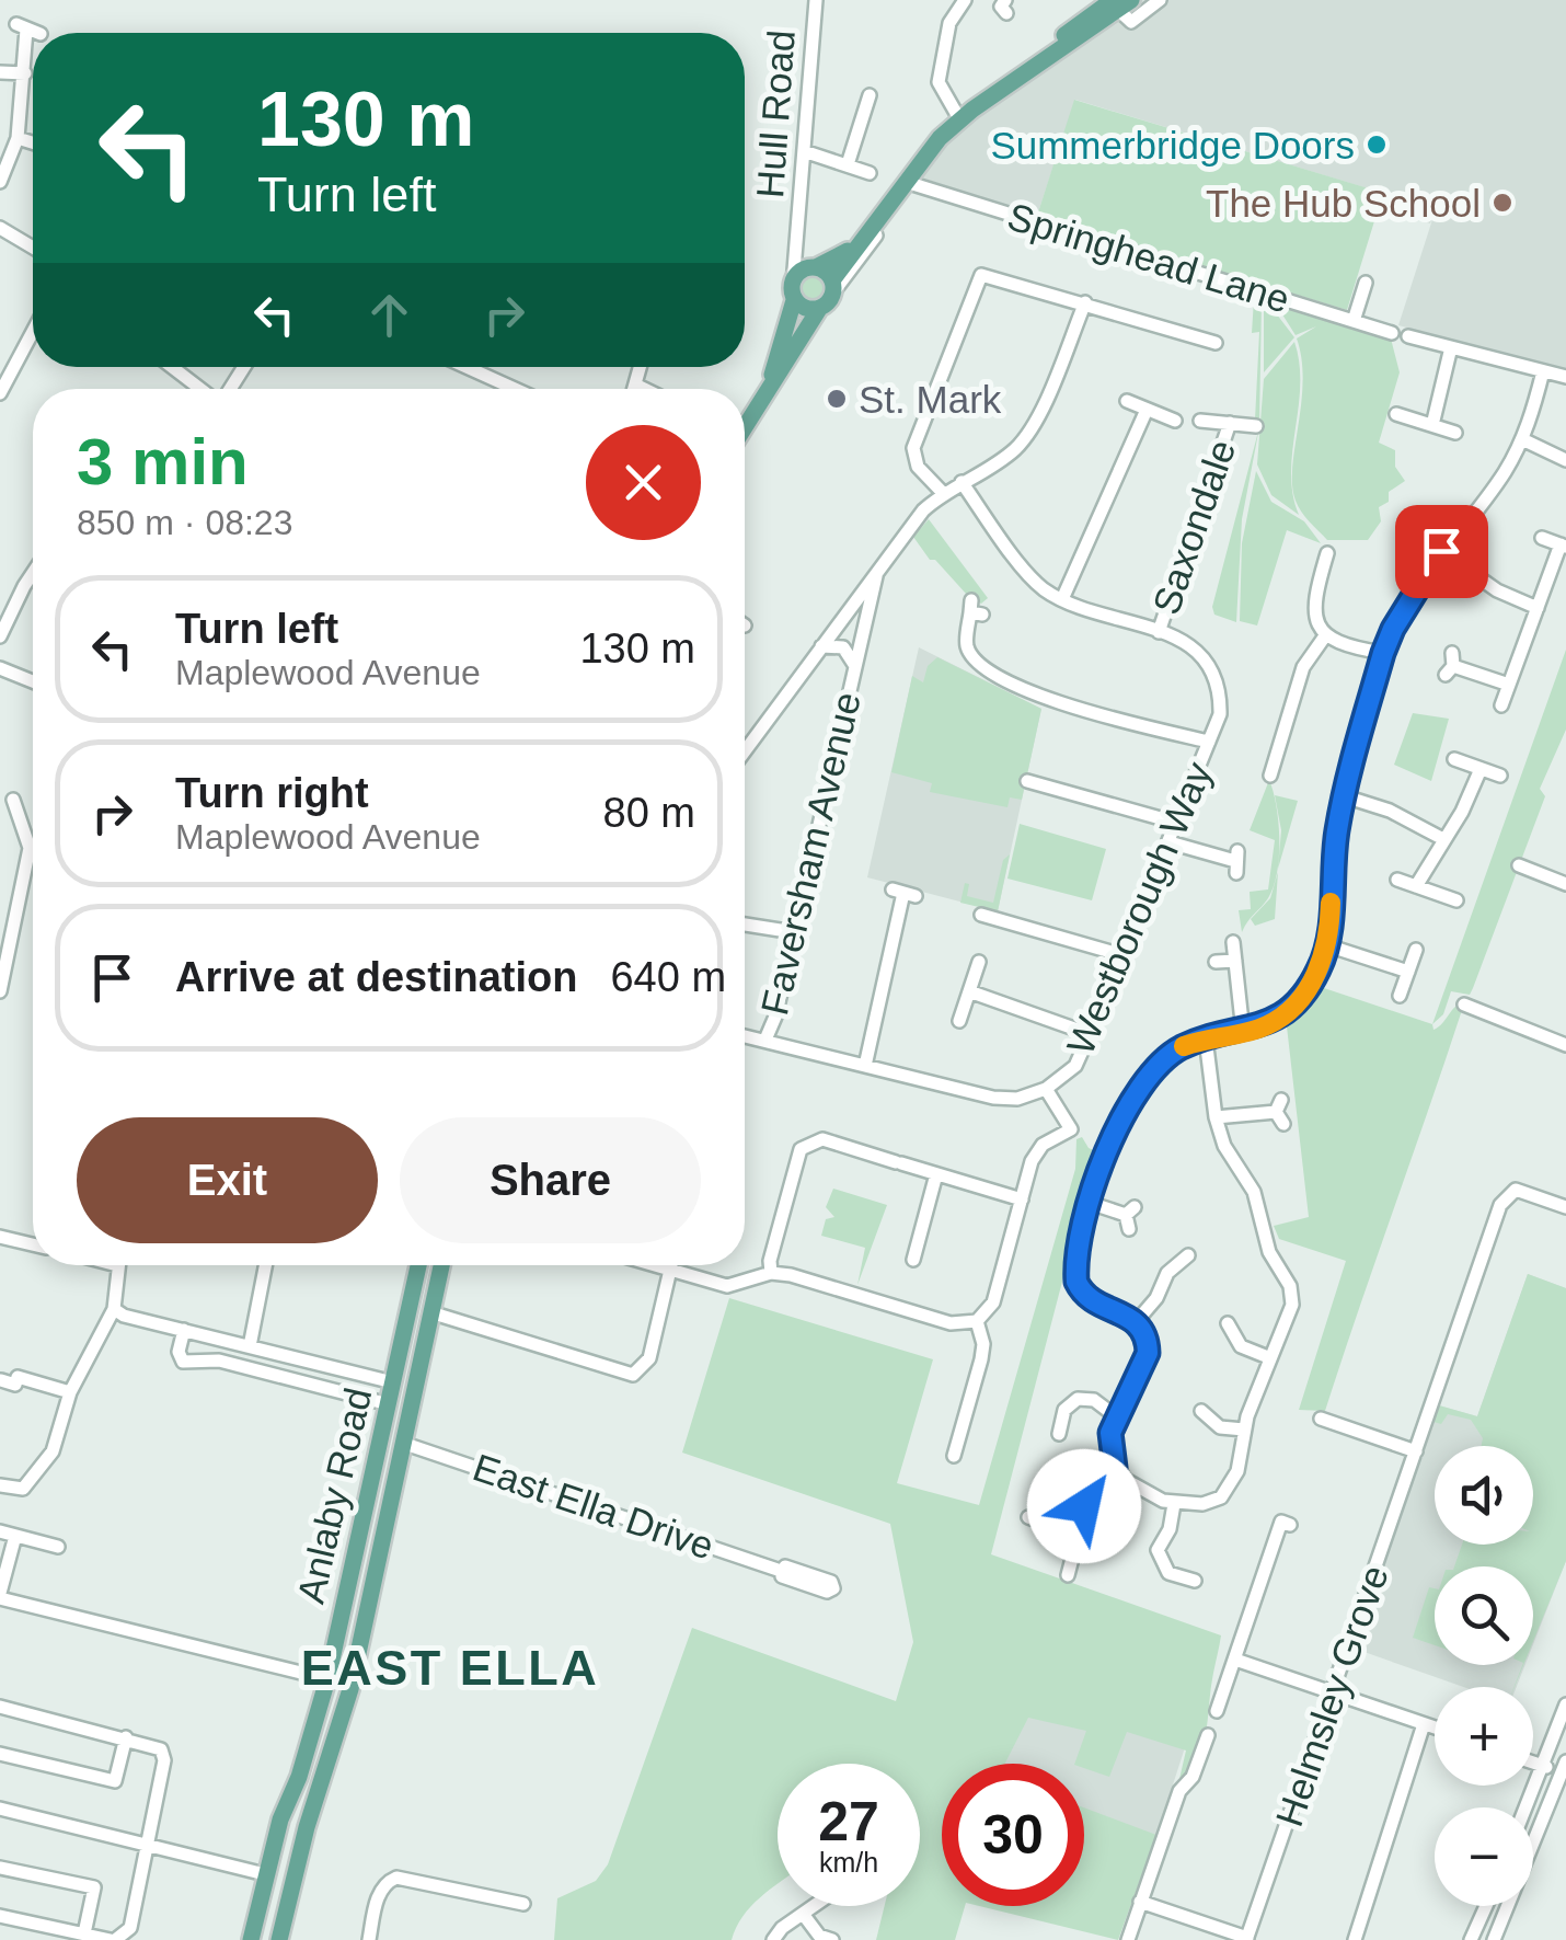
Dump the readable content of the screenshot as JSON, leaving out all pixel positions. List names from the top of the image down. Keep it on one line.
{"streets":{"main road":["Hull Road","Anlaby Road"],"street":["Springhead Lane","Saxondale","Faversham Avenue","Westborough Way","East Ella Drive","Helmsley Grove"]},"crossings":[["Saxondale","Westborough Way"],["Anlaby Road","East Ella Drive"]],"districts":["EAST ELLA"],"places":["Summerbridge Doors","The Hub School","St. Mark"],"page":{"turn":["130 m","Turn left"],"heading":["3 min","850 m · 08:23"],"list":[{"name":"Turn left","note":"Maplewood Avenue","value":"130 m"},{"name":"Turn right","note":"Maplewood Avenue","value":"80 m"},{"name":"Arrive at destination","value":"640 m"}],"buttons":["Exit","Share"],"map_buttons":["+","−"],"speed":"27 km/h","limit":"30"}}
